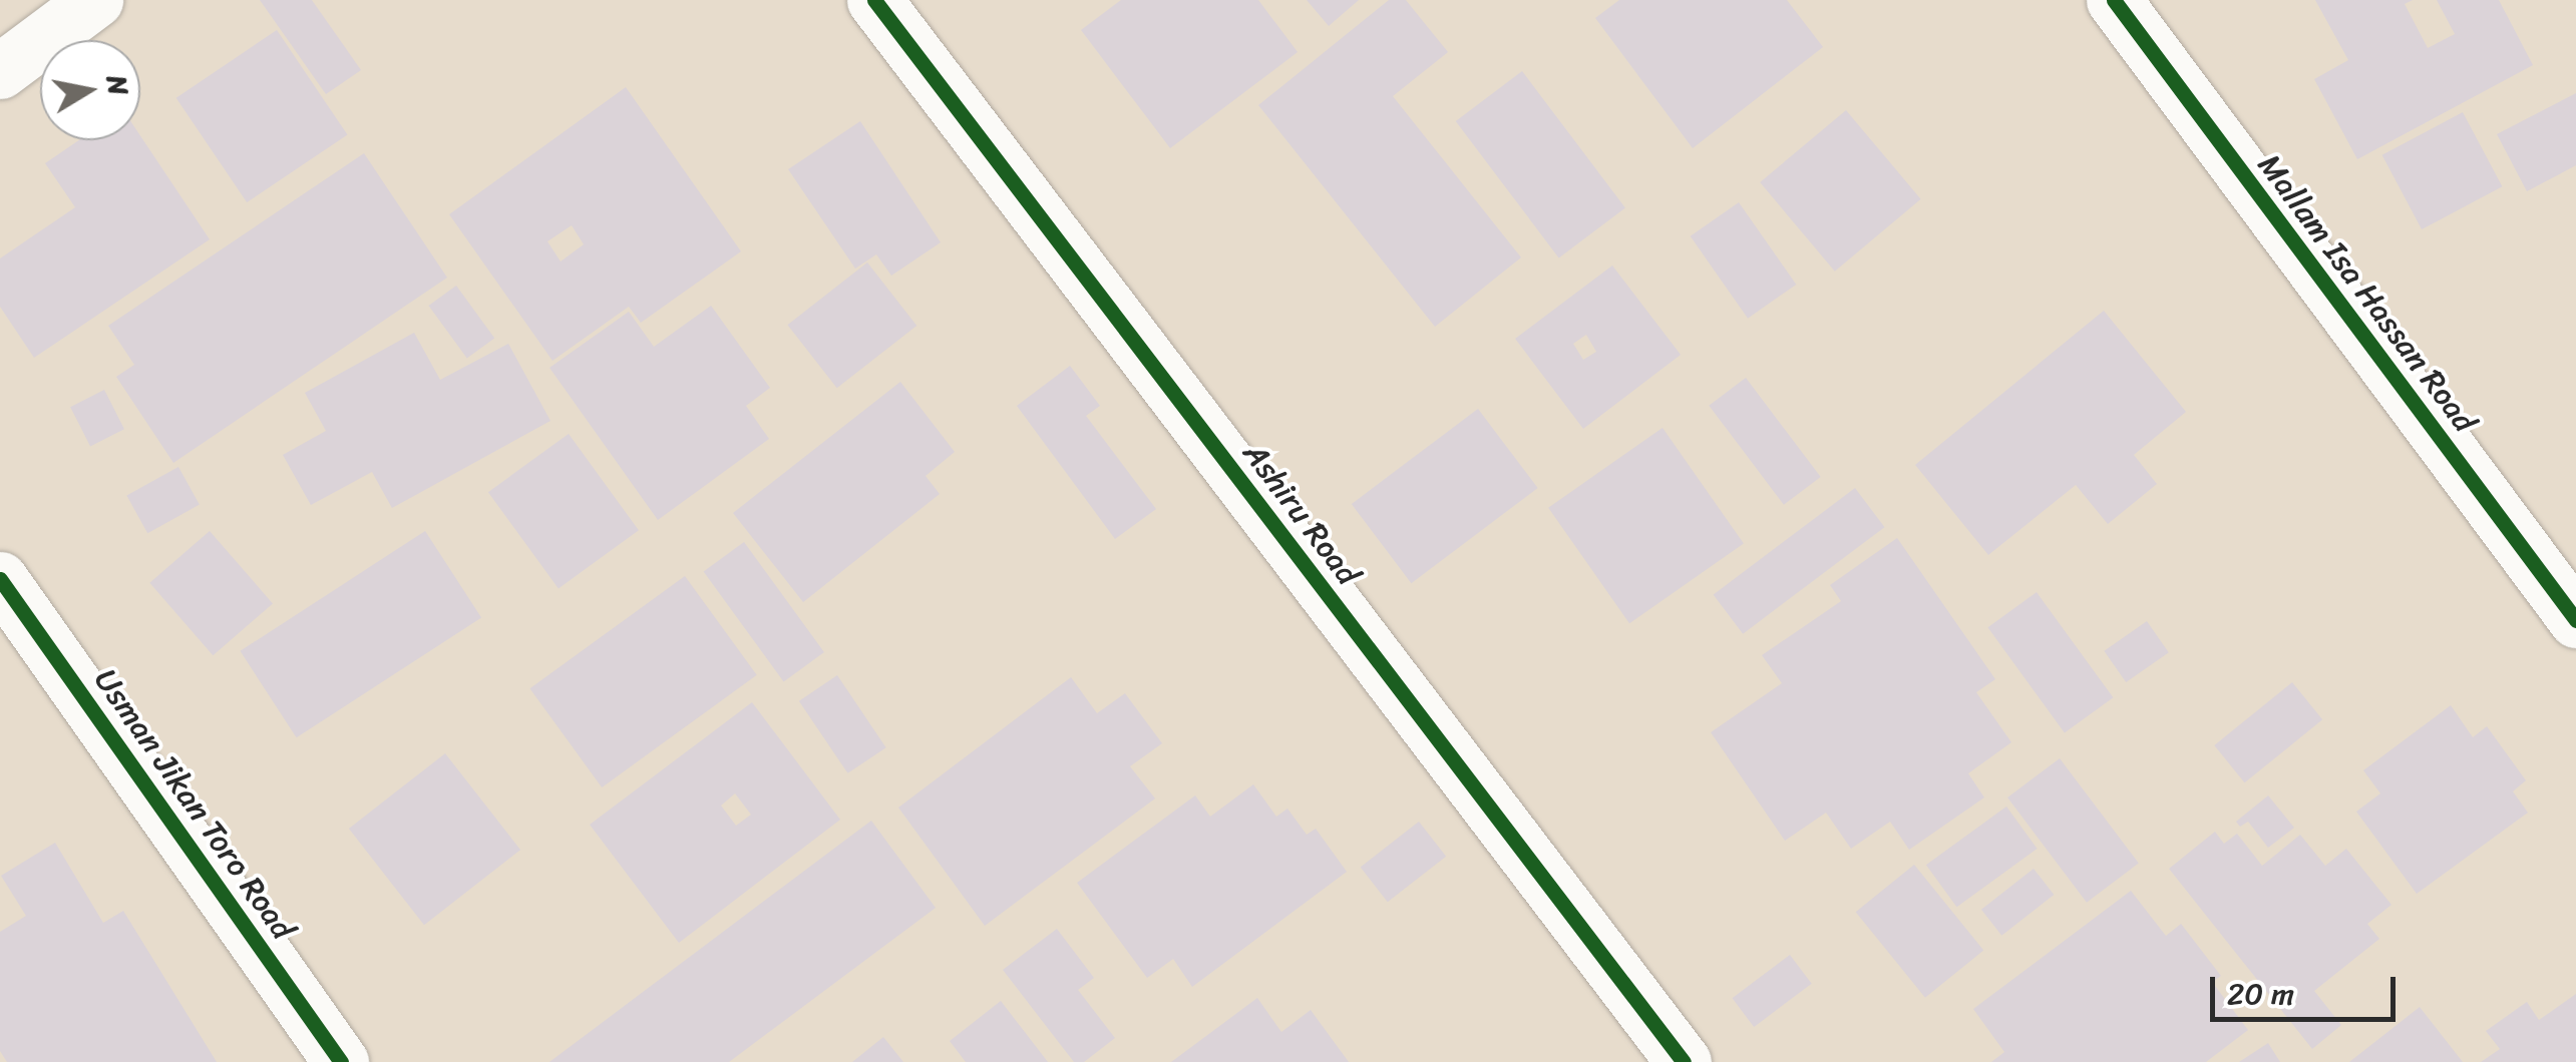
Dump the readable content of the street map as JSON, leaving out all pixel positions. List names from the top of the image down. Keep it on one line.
{"streets":{"street":["Mallam Isa Hassan Road","Ashiru Road","Usman Jikan Toro Road"]},"scale_bar":"20 m","north":"right"}
